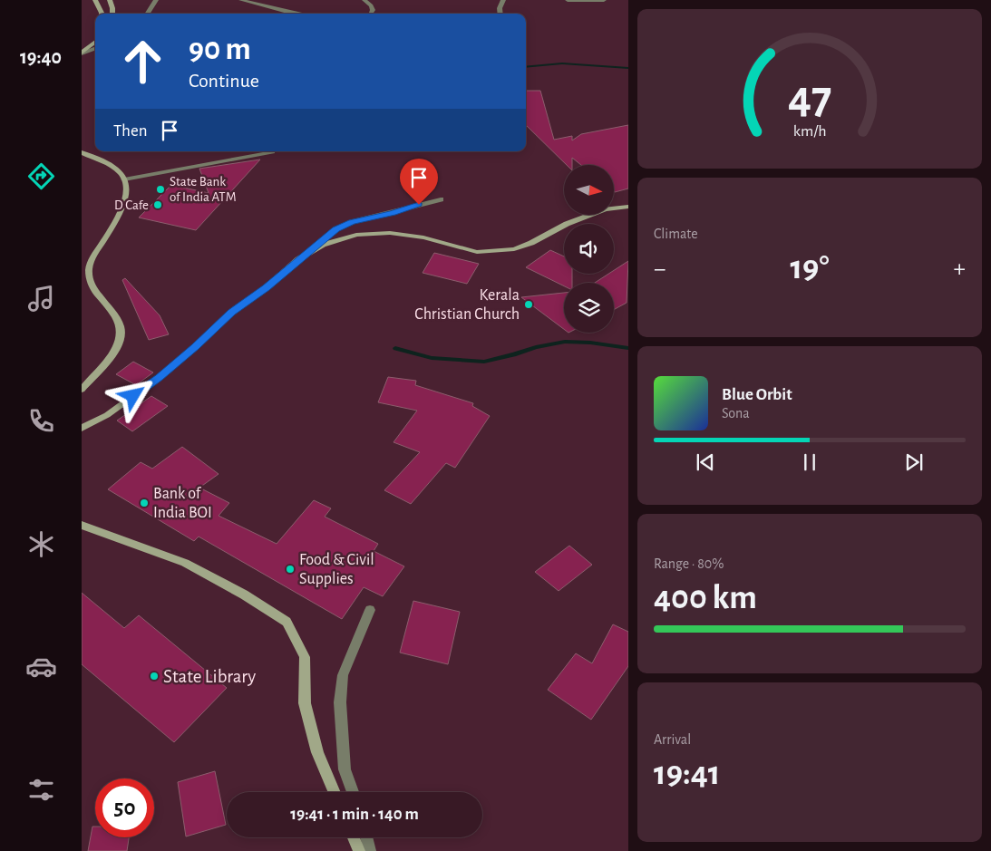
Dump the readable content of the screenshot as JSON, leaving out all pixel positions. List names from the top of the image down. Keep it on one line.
{"places":["State Bank of India ATM","D Cafe","Kerala Christian Church","Bank of India BOI","Food & Civil Supplies","State Library"],"north":"right","page":{"tabs":"19:40","turn":["90 m","Continue"],"then":"Then","tile":["Climate",["Range · 80%","400 km"],["Arrival","19:41"]],"heat":["−","19°","+"],"song":["Blue Orbit","Sona"],"limit":"50","trip":"19:41 · 1 min · 140 m","gauge":["47","km/h"]}}
